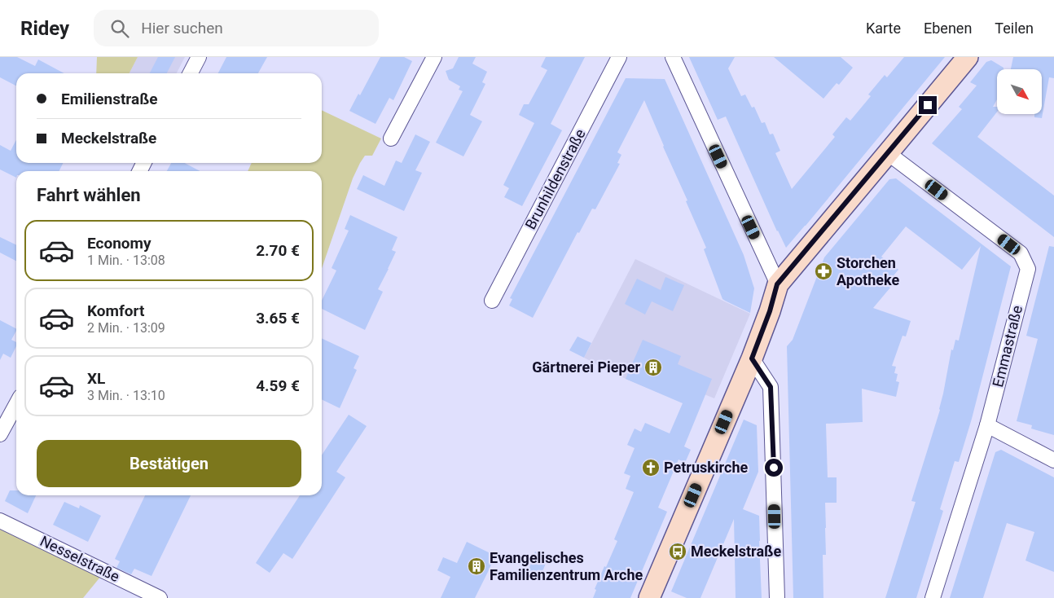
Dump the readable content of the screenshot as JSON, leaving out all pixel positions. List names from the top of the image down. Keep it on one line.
{"streets":{"street":["Brunhildenstraße","Emmastraße","Nesselstraße"]},"places":{"pharmacy":["Storchen Apotheke"],"building":["Gärtnerei Pieper","Evangelisches Familienzentrum Arche"],"church":["Petruskirche"],"bus stop":["Meckelstraße"]},"north":"bottom right","page":{"header":"Ridey","search":"Hier suchen","nav":["Karte","Ebenen","Teilen"],"banner":["Emilienstraße","Meckelstraße"],"heading":"Fahrt wählen","list":[{"name":"Economy","note":"1 Min. · 13:08","value":"2.70 €"},{"name":"Komfort","note":"2 Min. · 13:09","value":"3.65 €"},{"name":"XL","note":"3 Min. · 13:10","value":"4.59 €"}],"buttons":"Bestätigen"}}
